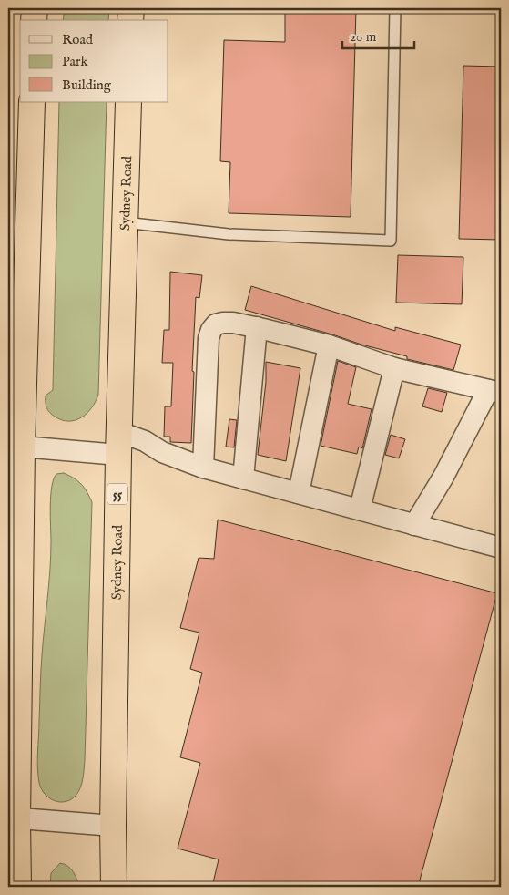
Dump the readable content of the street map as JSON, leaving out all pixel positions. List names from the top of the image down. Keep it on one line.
{"streets":{"highway":["Sydney Road","55"]},"legend":["Road","Park","Building"],"scale_bar":"20 m"}
